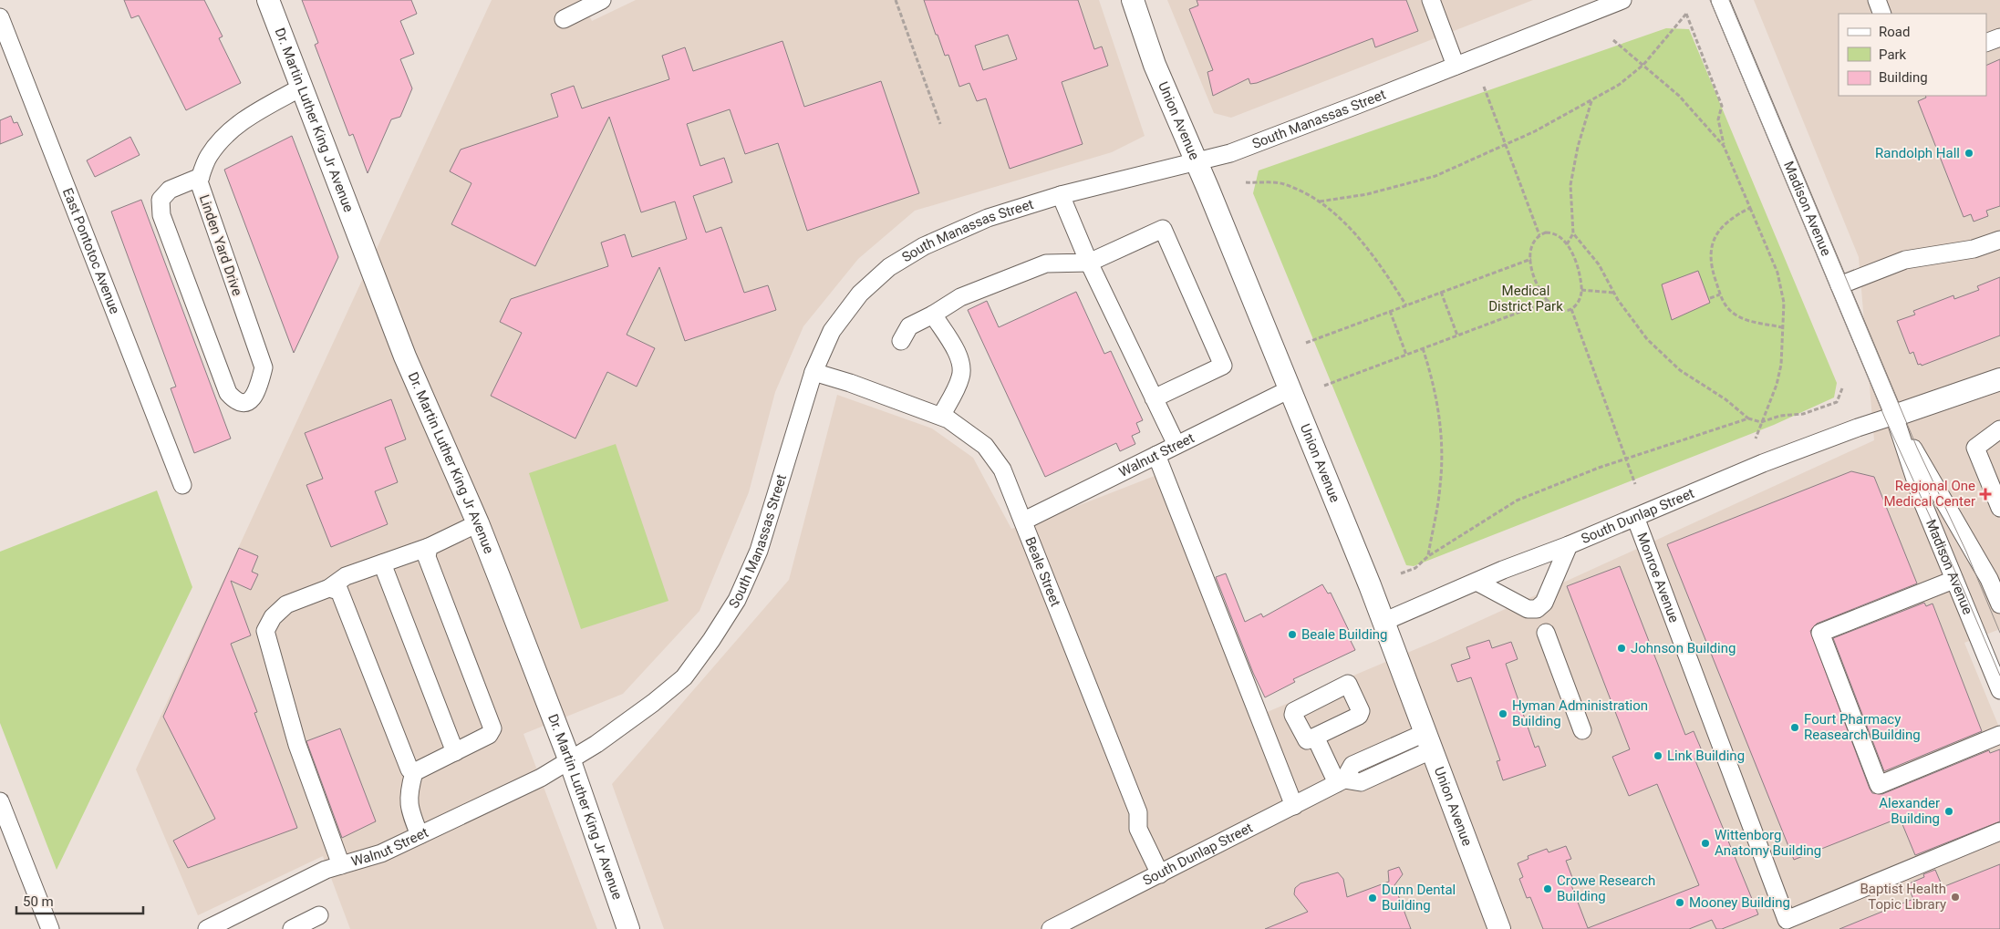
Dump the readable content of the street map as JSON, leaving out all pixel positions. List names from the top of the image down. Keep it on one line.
{"streets":{"main road":["Dr. Martin Luther King Jr Avenue","Union Avenue"],"street":["South Manassas Street","Madison Avenue","Linden Yard Drive","East Pontotoc Avenue","Walnut Street","South Dunlap Street","Beale Street","Monroe Avenue"]},"crossings":[["South Manassas Street","Dr. Martin Luther King Jr Avenue"],["South Manassas Street","Union Avenue"],["South Manassas Street","Walnut Street"],["South Manassas Street","Beale Street"],["Dr. Martin Luther King Jr Avenue","Linden Yard Drive"],["Dr. Martin Luther King Jr Avenue","Walnut Street"],["Union Avenue","Walnut Street"],["Union Avenue","South Dunlap Street"],["Madison Avenue","South Dunlap Street"],["Walnut Street","Beale Street"],["South Dunlap Street","Beale Street"],["South Dunlap Street","Monroe Avenue"]],"parks":["Medical District Park"],"places":{"other":["Randolph Hall","Beale Building","Johnson Building","Hyman Administration Building","Fourt Pharmacy Reasearch Building","Link Building","Alexander Building","Wittenborg Anatomy Building","Crowe Research Building","Baptist Health Topic Library","Dunn Dental Building","Mooney Building"],"health":["Regional One Medical Center"]},"legend":["Road","Park","Building"],"scale_bar":"50 m"}
